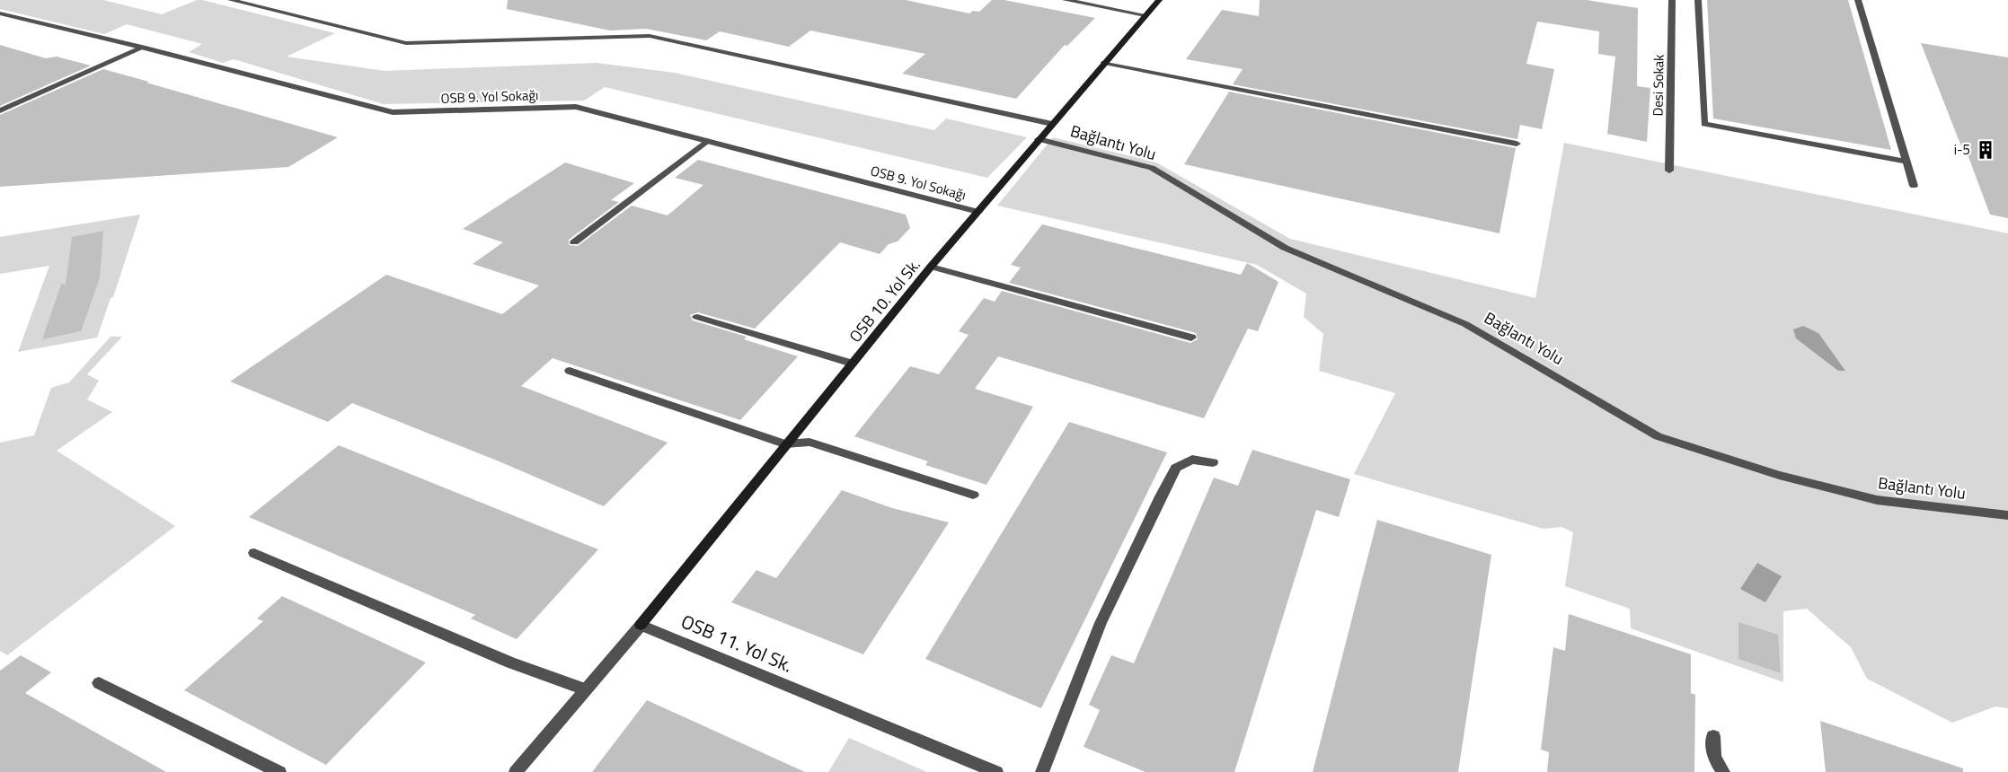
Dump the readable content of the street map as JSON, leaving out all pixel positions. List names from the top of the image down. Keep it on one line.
{"streets":{"street":["Desi Sokak","OSB 9. Yol Sokağı","Bağlantı Yolu","OSB 10. Yol Sk.","OSB 11. Yol Sk."]},"crossings":[["OSB 9. Yol Sokağı","OSB 10. Yol Sk."],["Bağlantı Yolu","OSB 10. Yol Sk."],["OSB 10. Yol Sk.","OSB 11. Yol Sk."]],"places":{"building":["i-5"]}}
